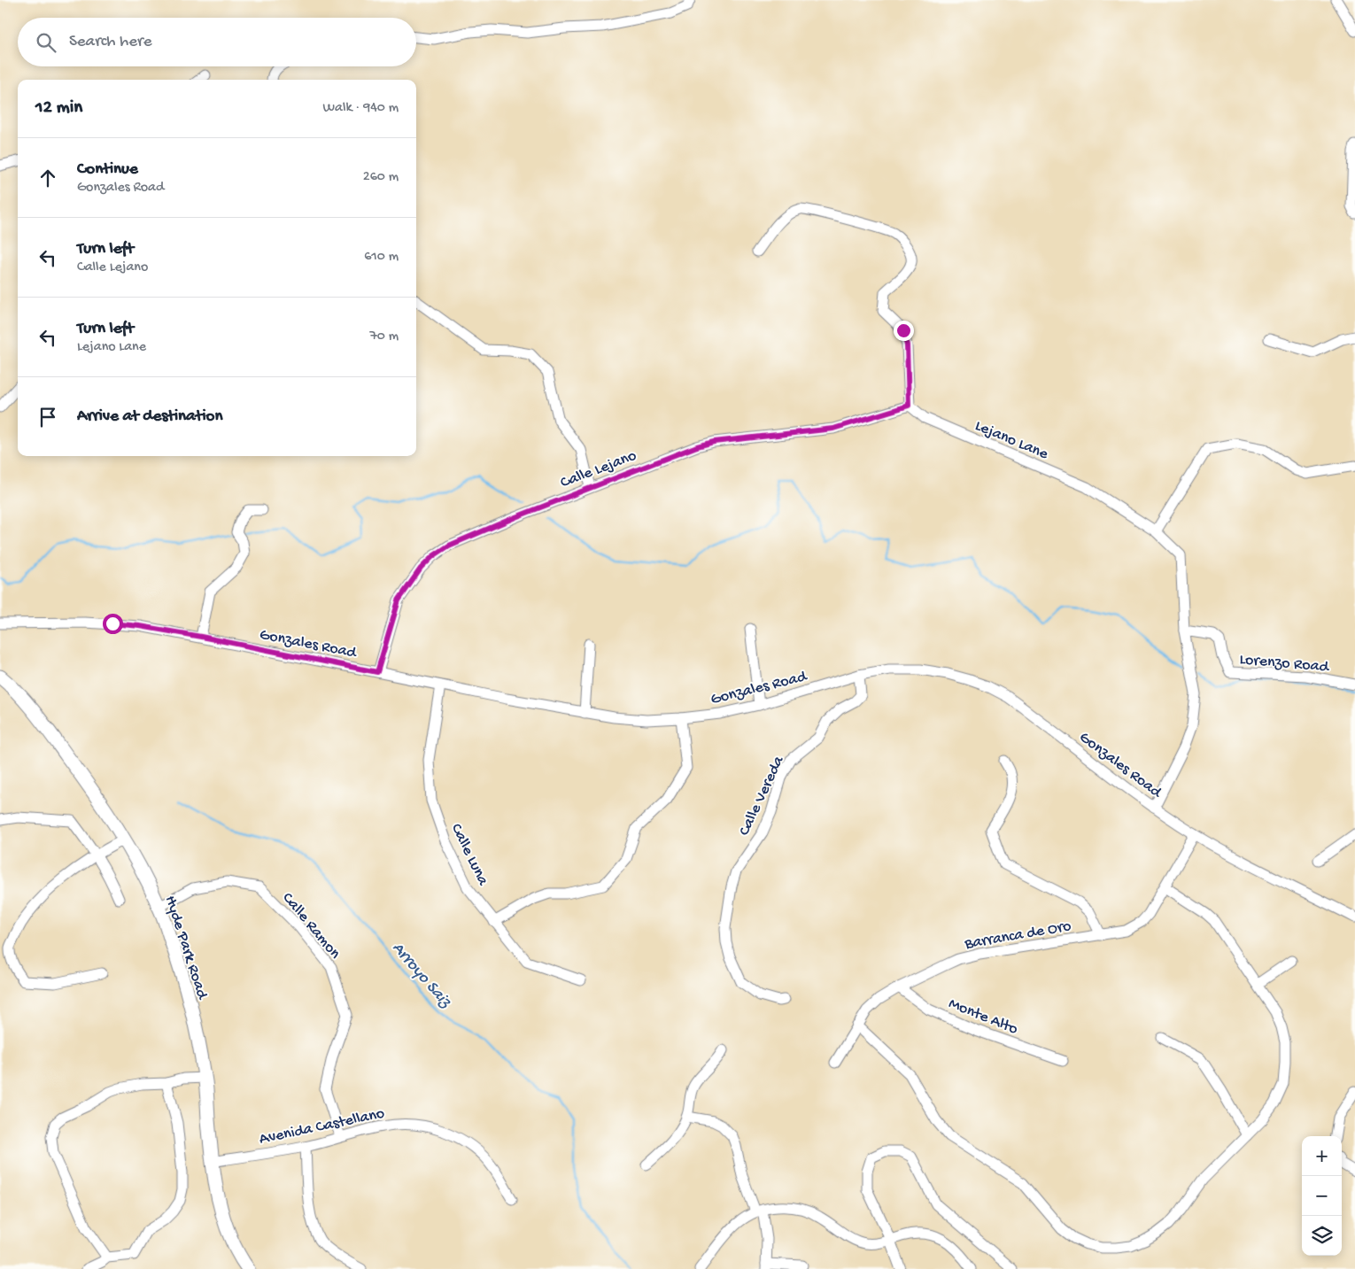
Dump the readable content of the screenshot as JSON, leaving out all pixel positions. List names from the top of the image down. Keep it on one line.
{"streets":{"main road":["Hyde Park Road"],"street":["Lejano Lane","Calle Lejano","Gonzales Road","Lorenzo Road","Calle Vereda","Calle Luna","Calle Ramon","Barranca de Oro","Monte Alto","Avenida Castellano"]},"crossings":[["Lejano Lane","Calle Lejano"],["Lejano Lane","Gonzales Road"],["Lejano Lane","Lorenzo Road"],["Calle Lejano","Gonzales Road"],["Gonzales Road","Calle Vereda"],["Gonzales Road","Calle Luna"],["Gonzales Road","Barranca de Oro"],["Calle Ramon","Hyde Park Road"],["Calle Ramon","Avenida Castellano"],["Barranca de Oro","Monte Alto"],["Hyde Park Road","Avenida Castellano"]],"water":["Arroyo Saiz"],"page":{"search":"Search here","heading":["12 min","Walk · 940 m"],"list":[["Continue","Gonzales Road","260 m"],["Turn left","Calle Lejano","610 m"],["Turn left","Lejano Lane","70 m"],"Arrive at destination"],"map_buttons":["+","−"]}}
